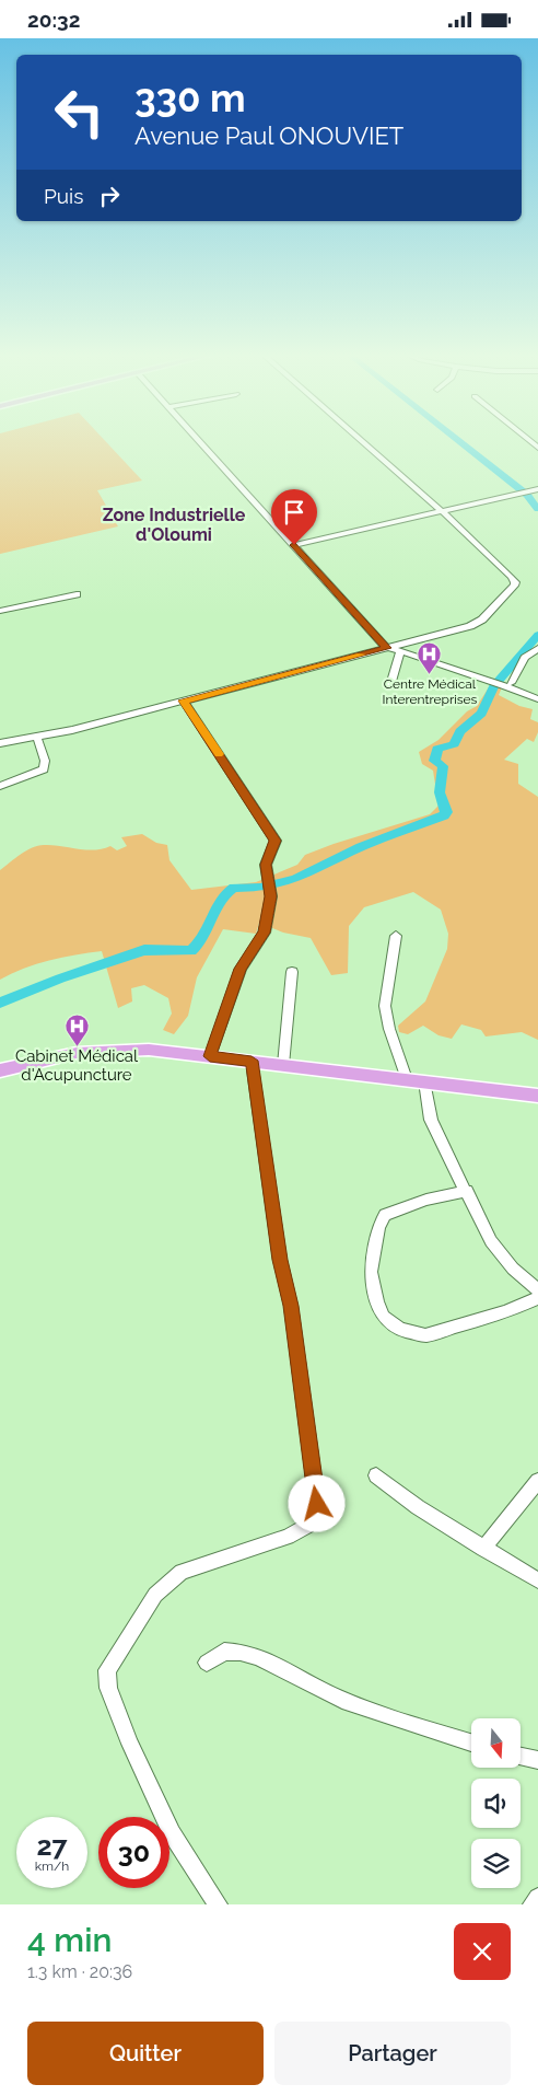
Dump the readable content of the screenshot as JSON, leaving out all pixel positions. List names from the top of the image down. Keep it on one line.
{"districts":["Zone Industrielle d'Oloumi"],"places":{"hospital":["Centre Médical Interentreprises","Cabinet Médical d'Acupuncture"]},"north":"bottom","page":{"status":"20:32","turn":["330 m","Avenue Paul ONOUVIET"],"then":"Puis","speed":"27 km/h","limit":"30","heading":["4 min","1.3 km · 20:36"],"buttons":["Quitter","Partager"]}}
